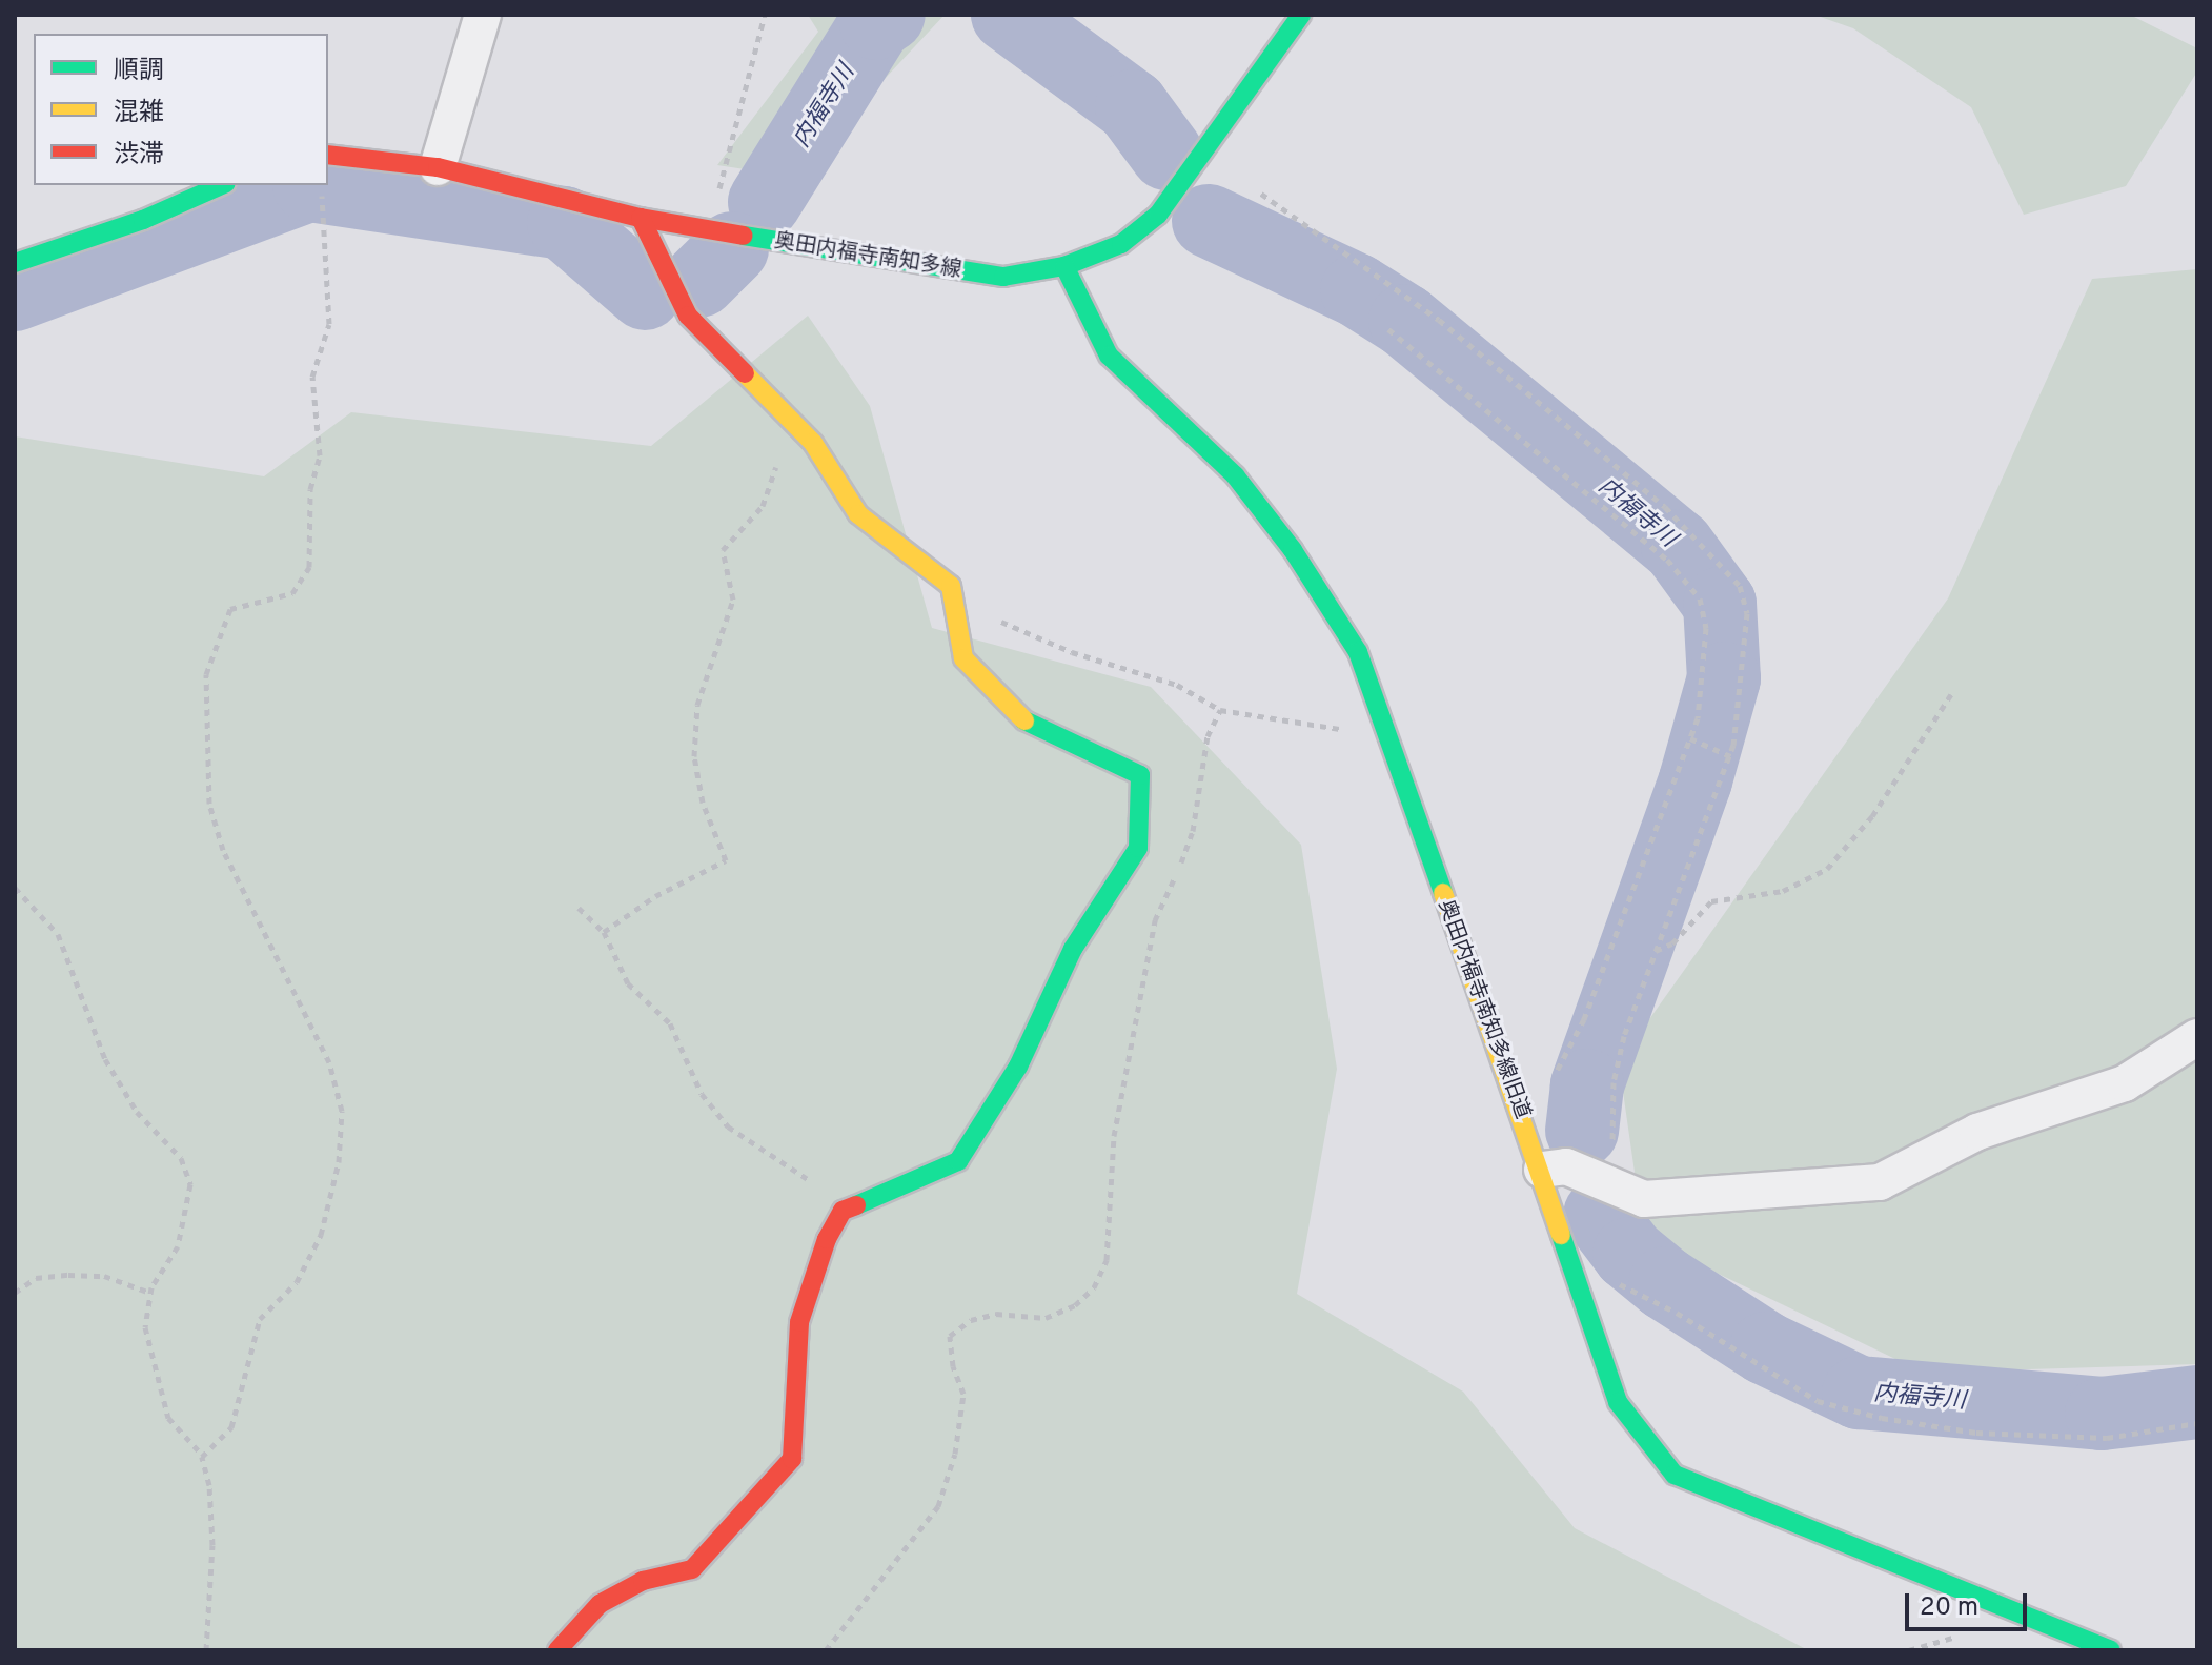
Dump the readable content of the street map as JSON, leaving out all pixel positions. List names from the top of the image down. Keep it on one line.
{"streets":{"street":["奥田内福寺南知多線","奥田内福寺南知多線旧道"]},"crossings":[["奥田内福寺南知多線","奥田内福寺南知多線旧道"]],"water":["内福寺川"],"legend":["順調","混雑","渋滞"],"scale_bar":"20 m"}
